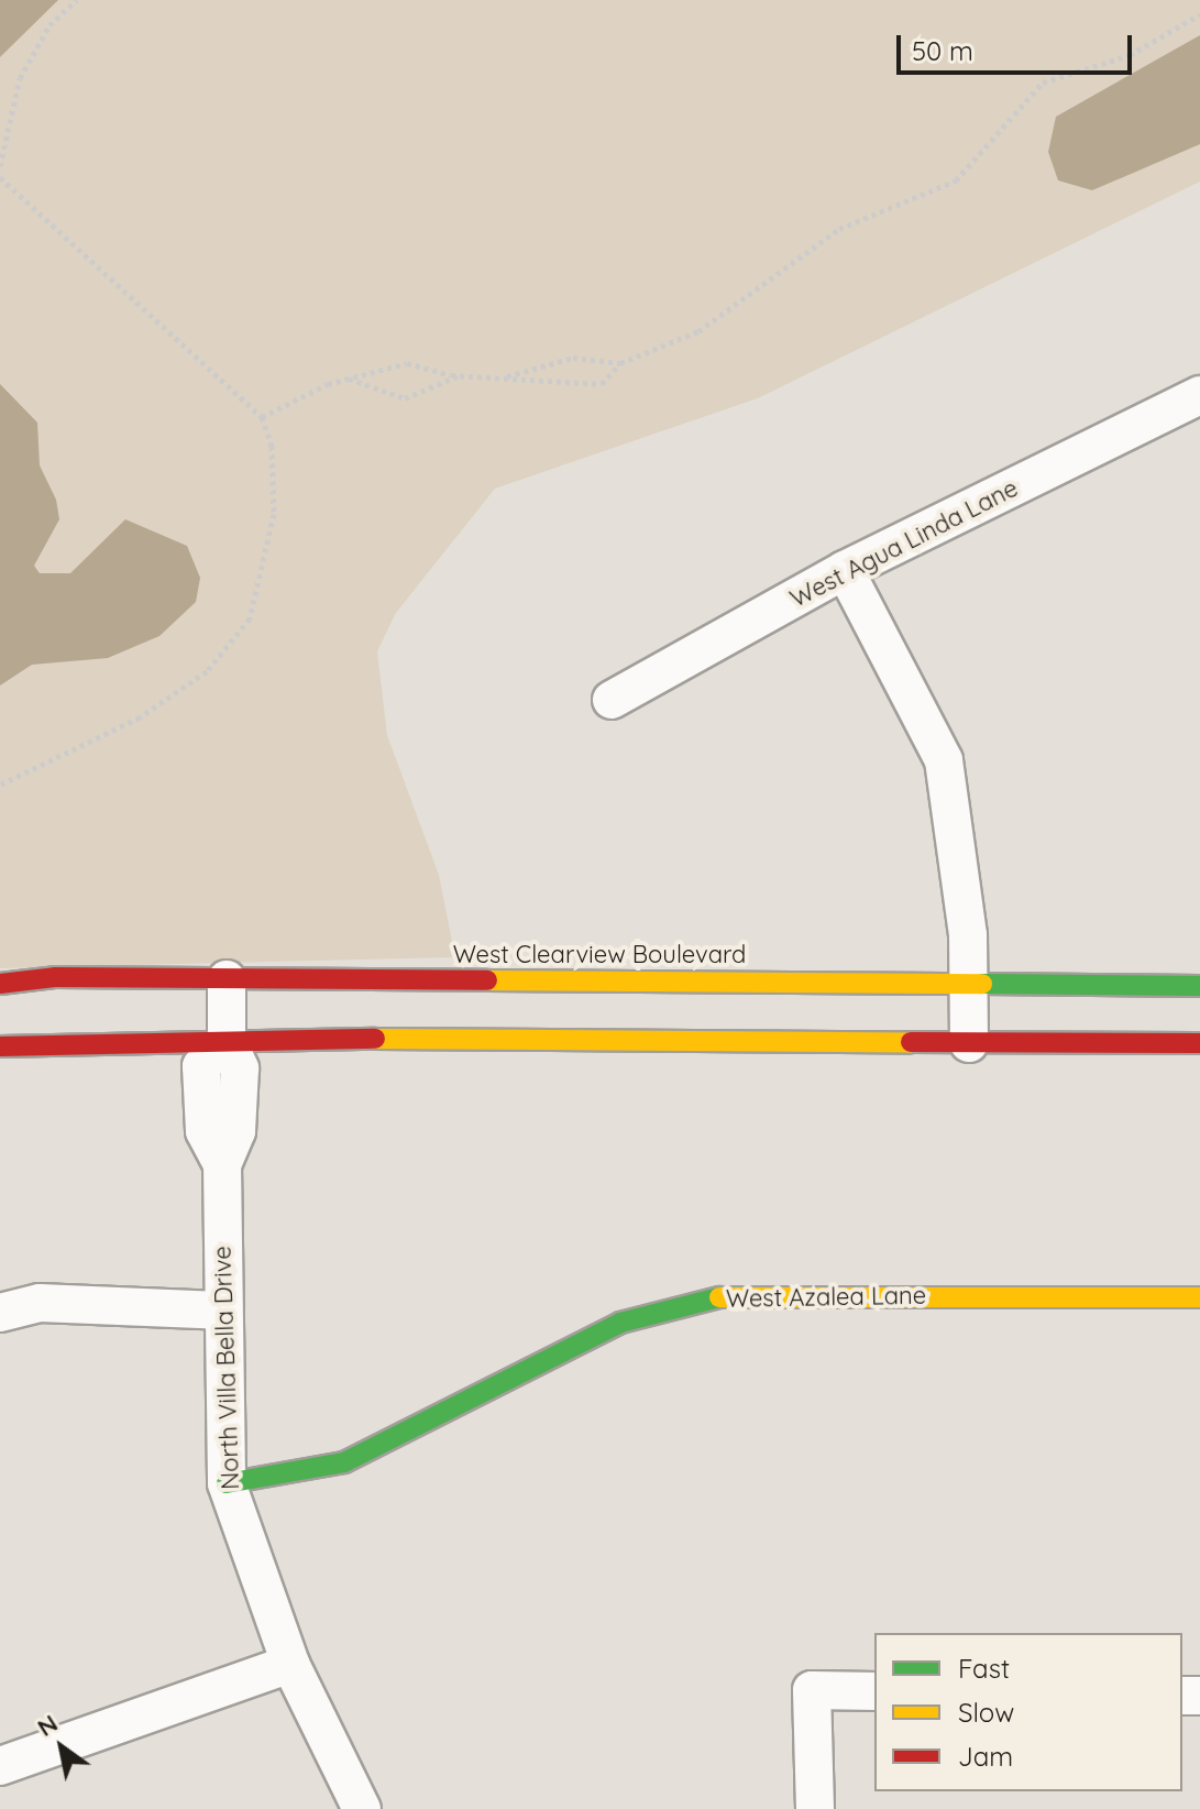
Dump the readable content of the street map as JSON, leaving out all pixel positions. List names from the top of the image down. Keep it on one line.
{"streets":{"street":["West Agua Linda Lane","West Clearview Boulevard","West Azalea Lane","North Villa Bella Drive"]},"crossings":[["West Clearview Boulevard","North Villa Bella Drive"],["West Azalea Lane","North Villa Bella Drive"]],"legend":["Fast","Slow","Jam"],"scale_bar":"50 m","north":"top left"}
